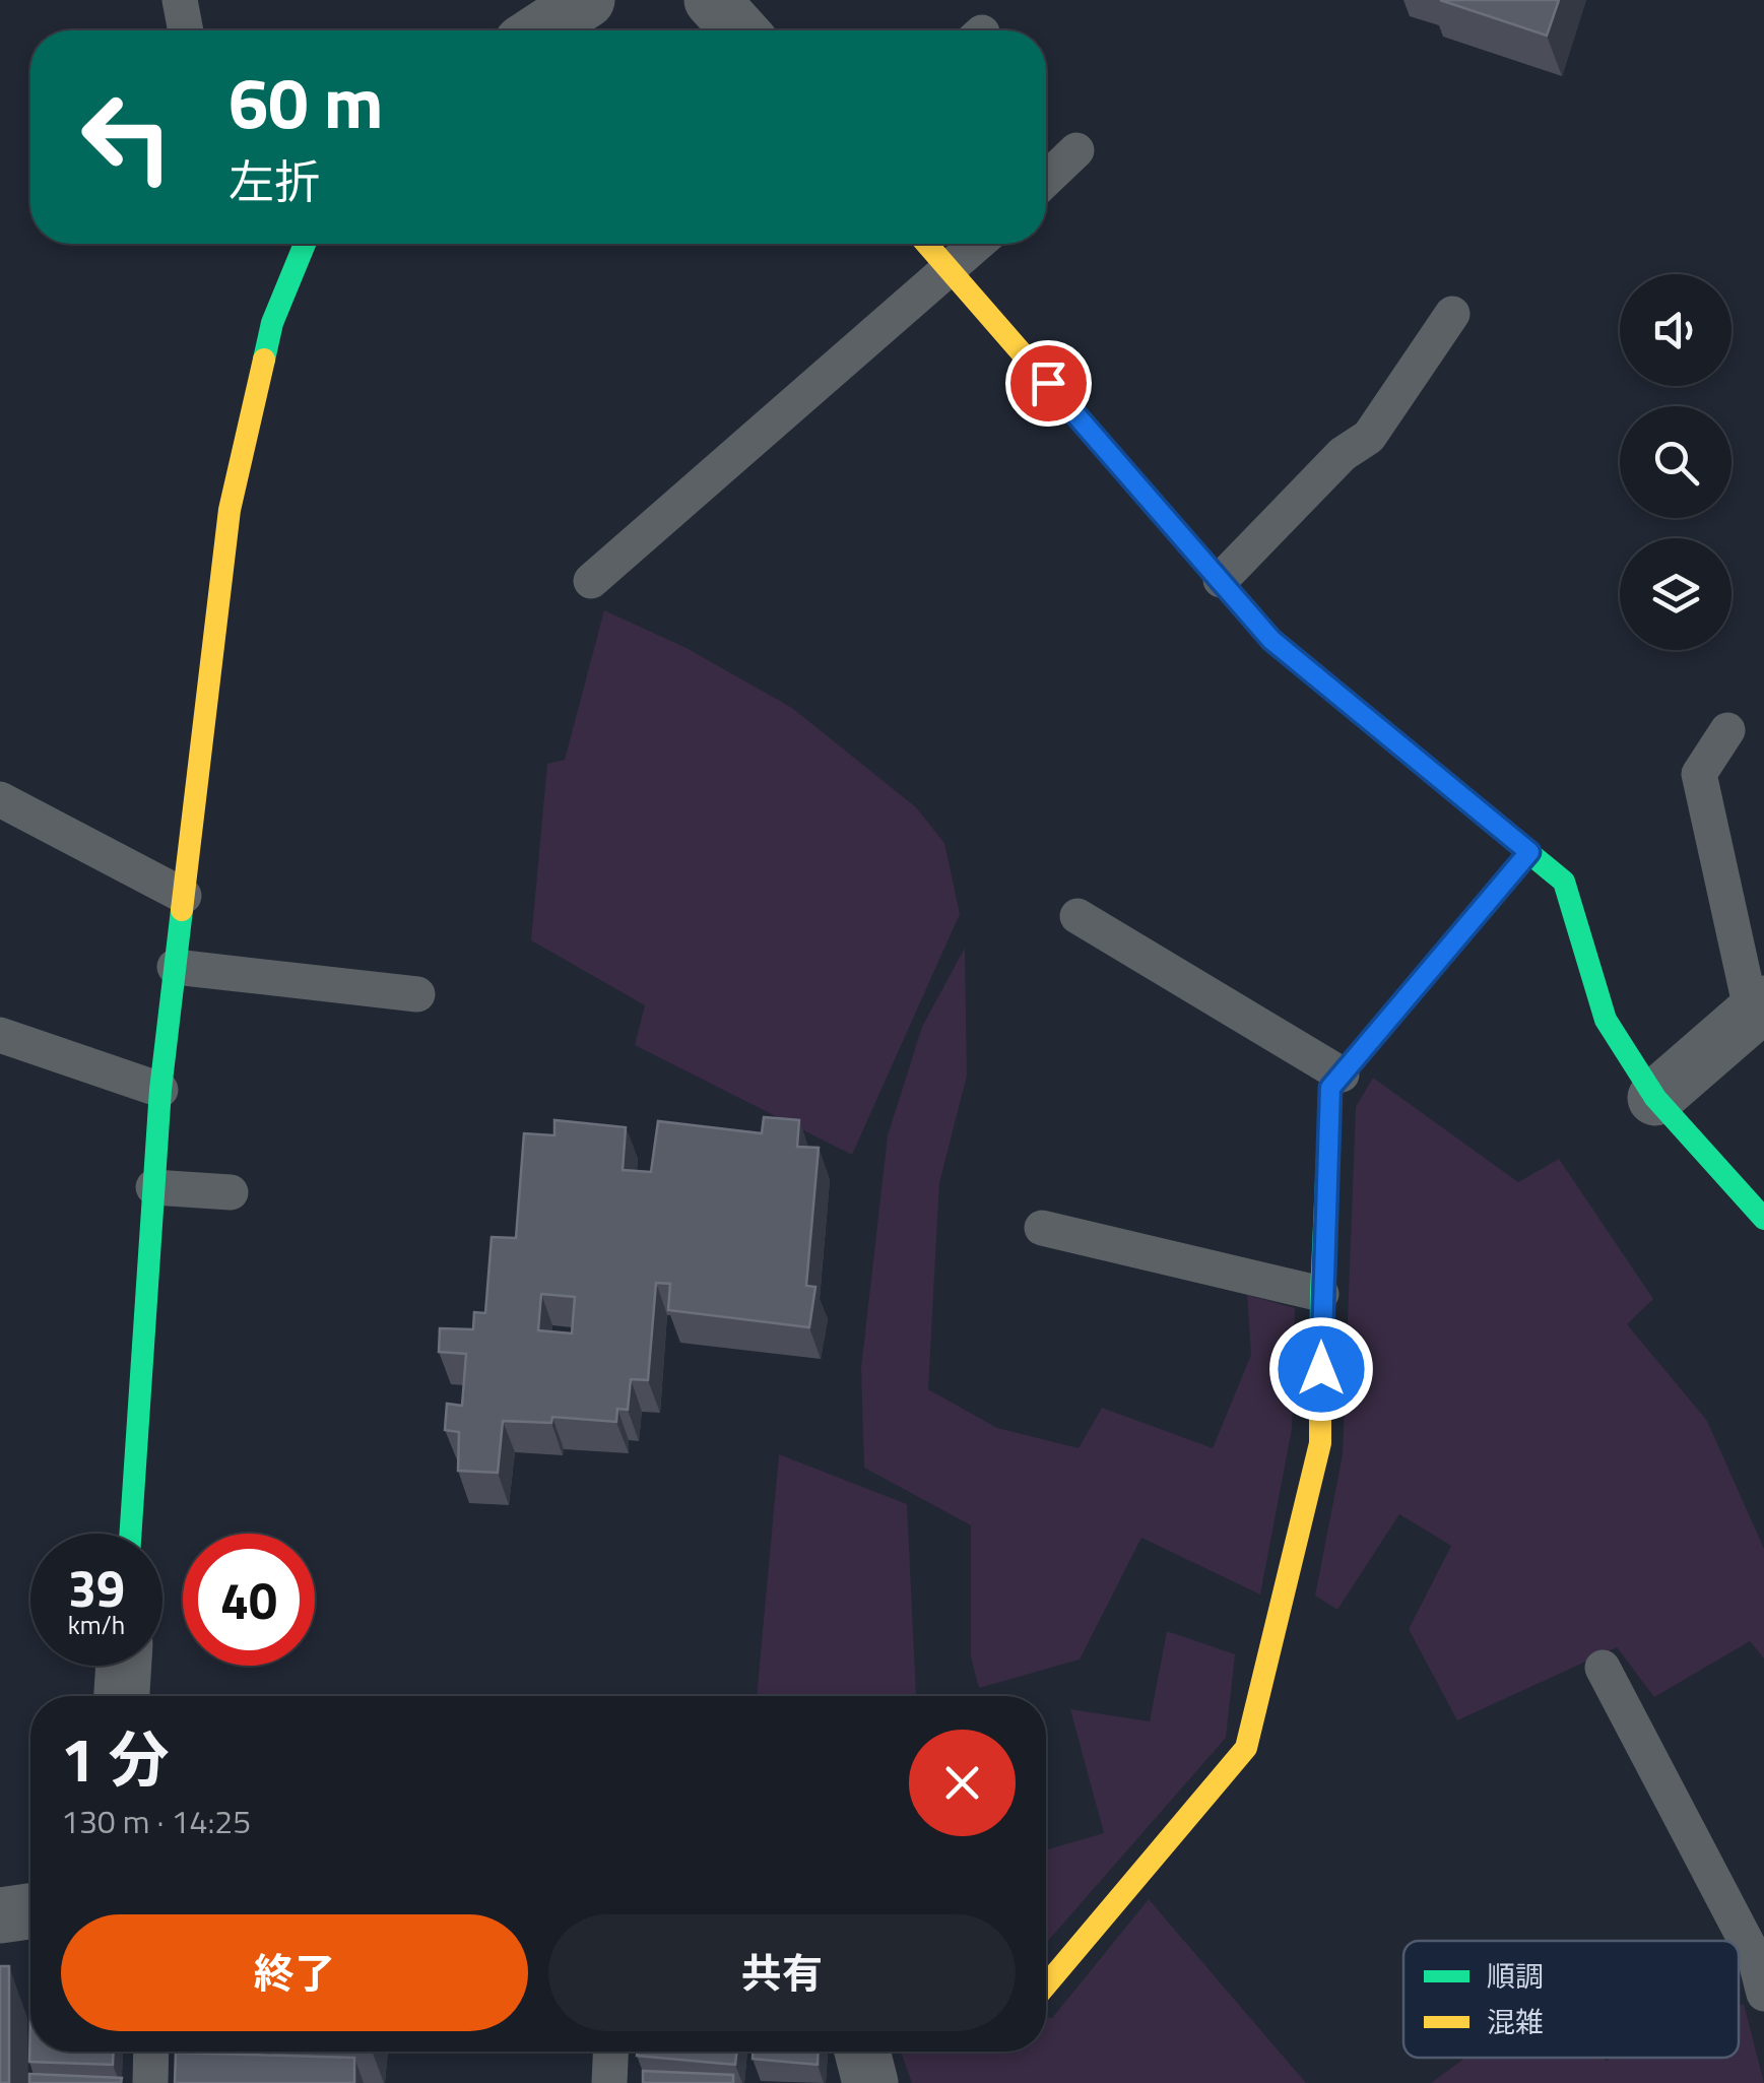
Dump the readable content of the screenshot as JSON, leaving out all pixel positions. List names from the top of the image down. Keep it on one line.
{"legend":["順調","混雑"],"page":{"turn":["60 m","左折"],"speed":"39 km/h","limit":"40","heading":["1 分","130 m · 14:25"],"buttons":["終了","共有"]}}
